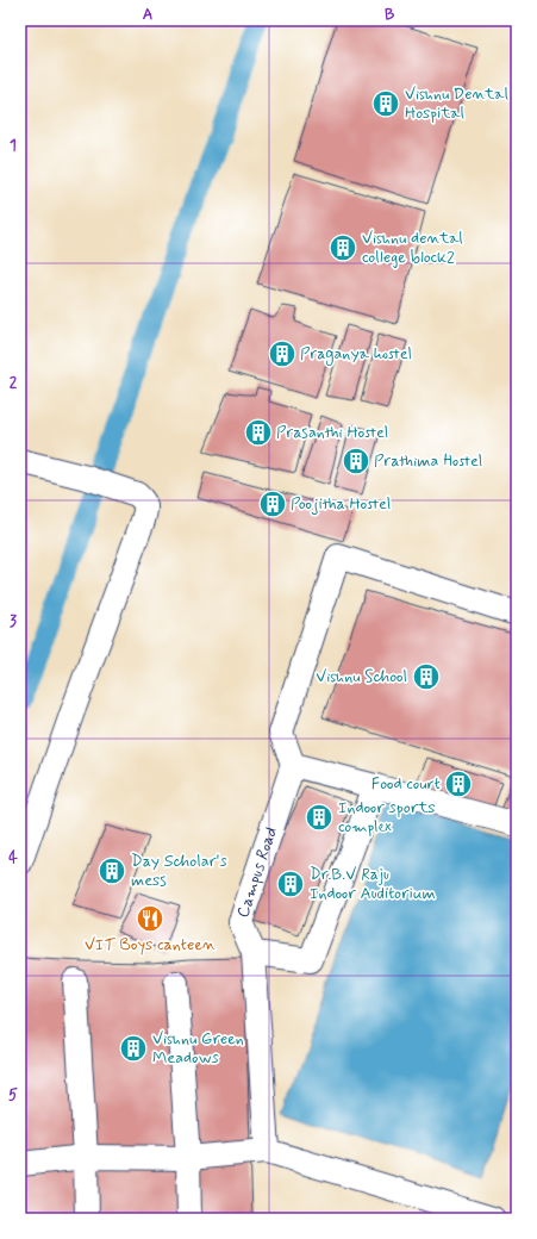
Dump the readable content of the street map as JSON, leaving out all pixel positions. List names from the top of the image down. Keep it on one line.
{"streets":{"street":["Campus Road"]},"places":{"building":["Vishnu Dental Hospital","Vishnu dental college block2","Praganya hostel","Prasanthi Hostel","Prathima Hostel","Poojitha Hostel","Vishnu School","Food court","Indoor sports complex","Day Scholar's mess","Dr.B.V Raju Indoor Auditorium","Vishnu Green Meadows"],"restaurant":["VIT Boys canteen"]},"grid":{"columns":["A","B"],"rows":["1","2","3","4","5"]}}
